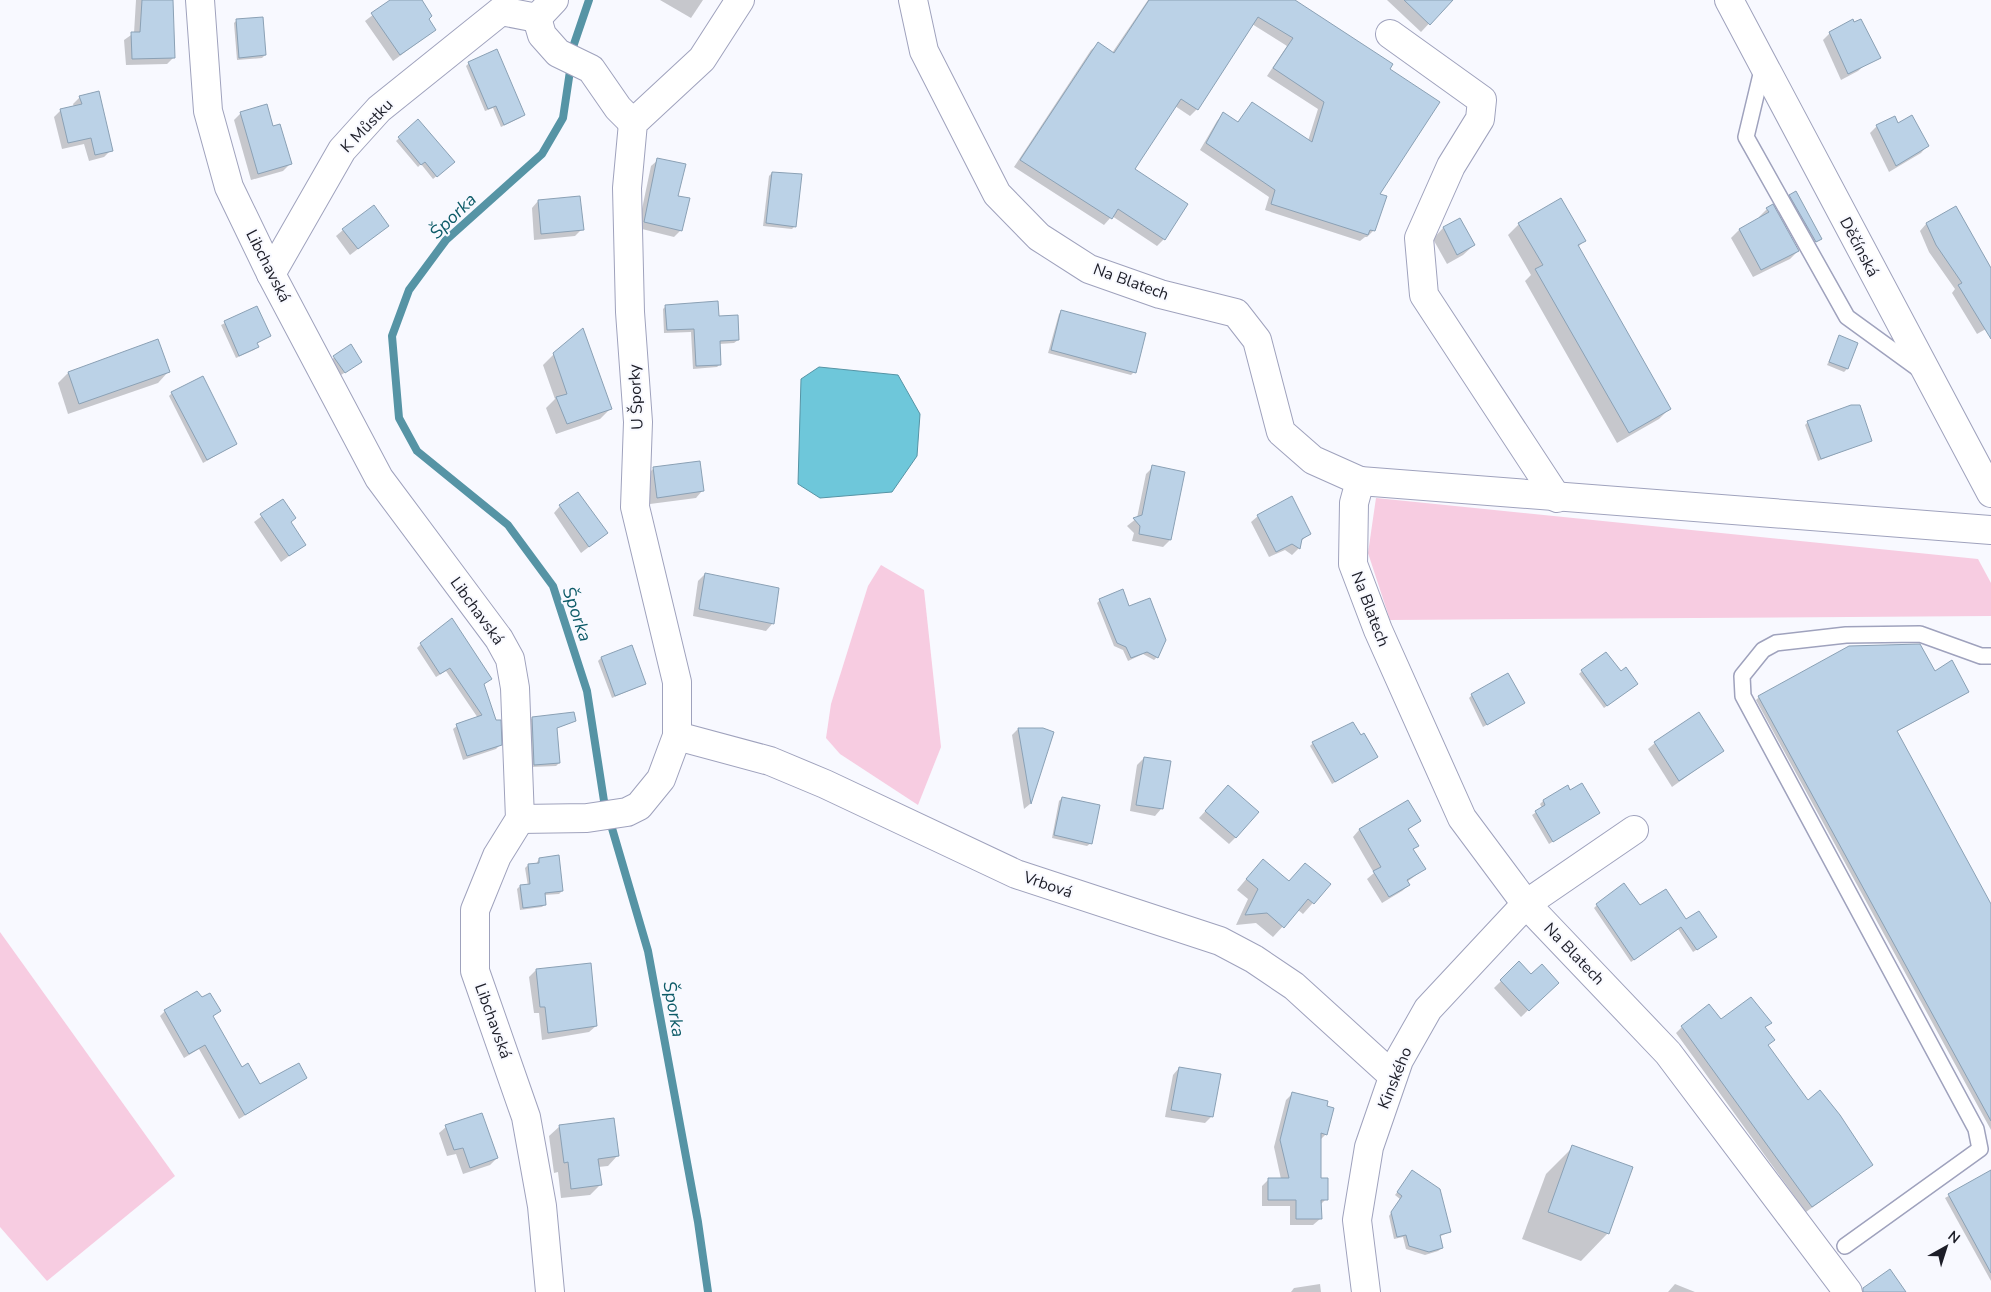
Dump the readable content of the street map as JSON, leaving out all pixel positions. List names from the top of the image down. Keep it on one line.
{"streets":{"street":["K Můstku","Děčínská","Libchavská","Na Blatech","U Šporky","Vrbová","Kinského"]},"crossings":[["K Můstku","Libchavská"],["Libchavská","U Šporky"],["Na Blatech","Kinského"],["U Šporky","Vrbová"],["Vrbová","Kinského"]],"water":["Šporka"],"north":"top right"}
